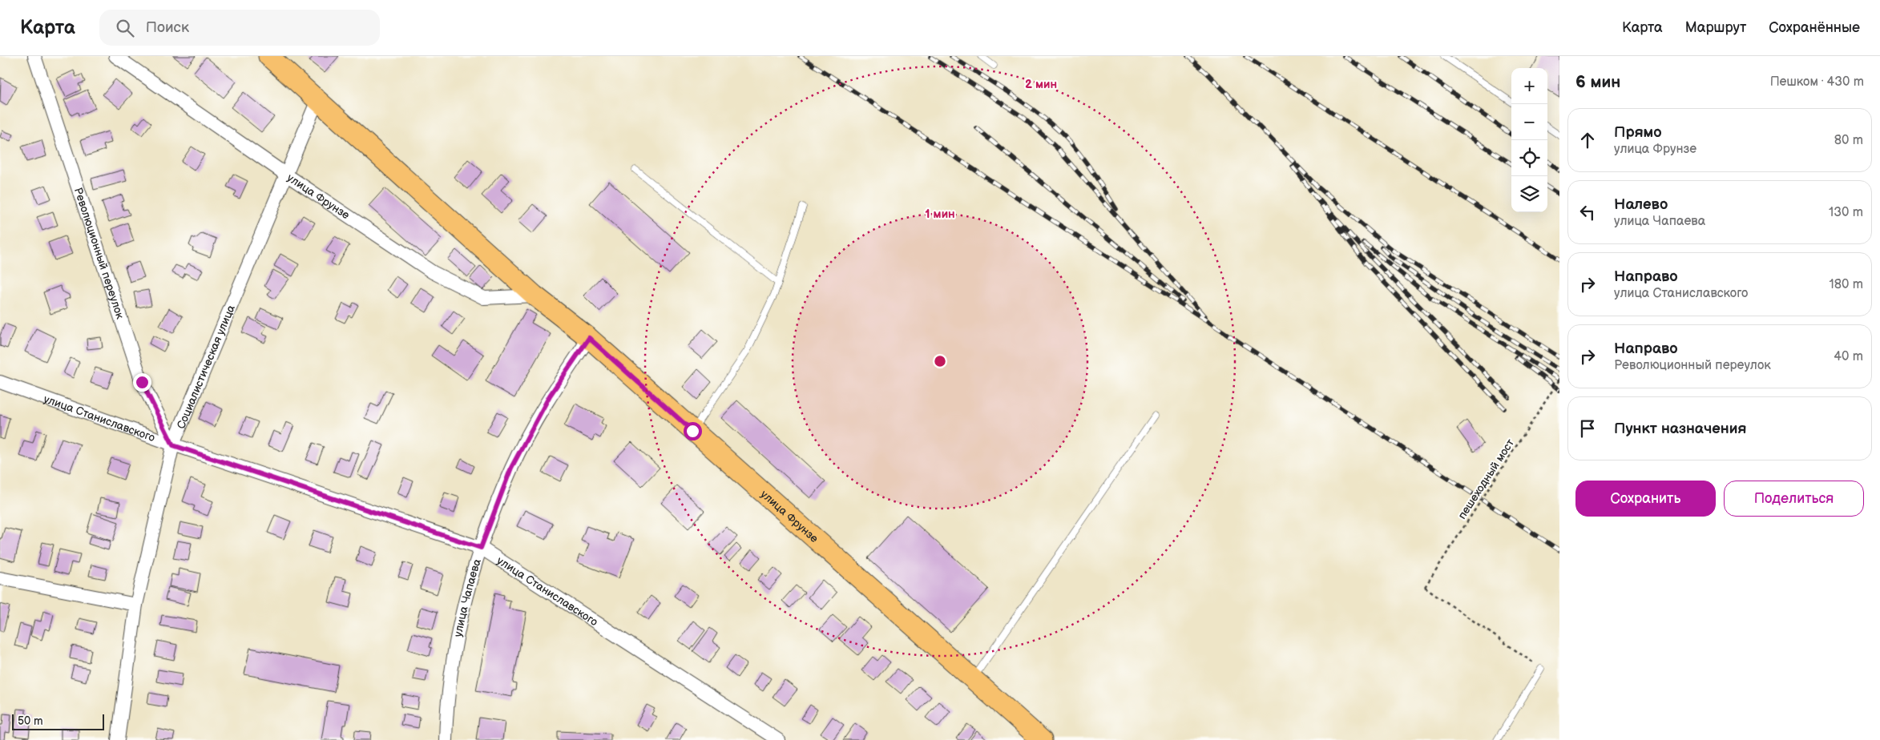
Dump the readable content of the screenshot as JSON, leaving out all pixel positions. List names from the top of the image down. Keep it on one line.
{"streets":{"main road":["улица Фрунзе"],"street":["Революционный переулок","Социалистическая улица","улица Станиславского","улица Чапаева"],"path":["пешеходный мост"]},"crossings":[["улица Фрунзе","Социалистическая улица"],["улица Фрунзе","улица Чапаева"],["Революционный переулок","Социалистическая улица"],["Революционный переулок","улица Станиславского"],["Социалистическая улица","улица Станиславского"],["улица Станиславского","улица Чапаева"]],"scale_bar":"50 m","page":{"header":"Карта","search":"Поиск","nav":["Карта","Маршрут","Сохранённые"],"heading":["6 мин","Пешком · 430 m"],"map_buttons":["+","−"],"list":[["Прямо","улица Фрунзе","80 m"],["Налево","улица Чапаева","130 m"],["Направо","улица Станиславского","180 m"],["Направо","Революционный переулок","40 m"],"Пункт назначения"],"buttons":["Сохранить","Поделиться"],"scale":"50 m"},"rings":["2 мин","1 мин"]}
